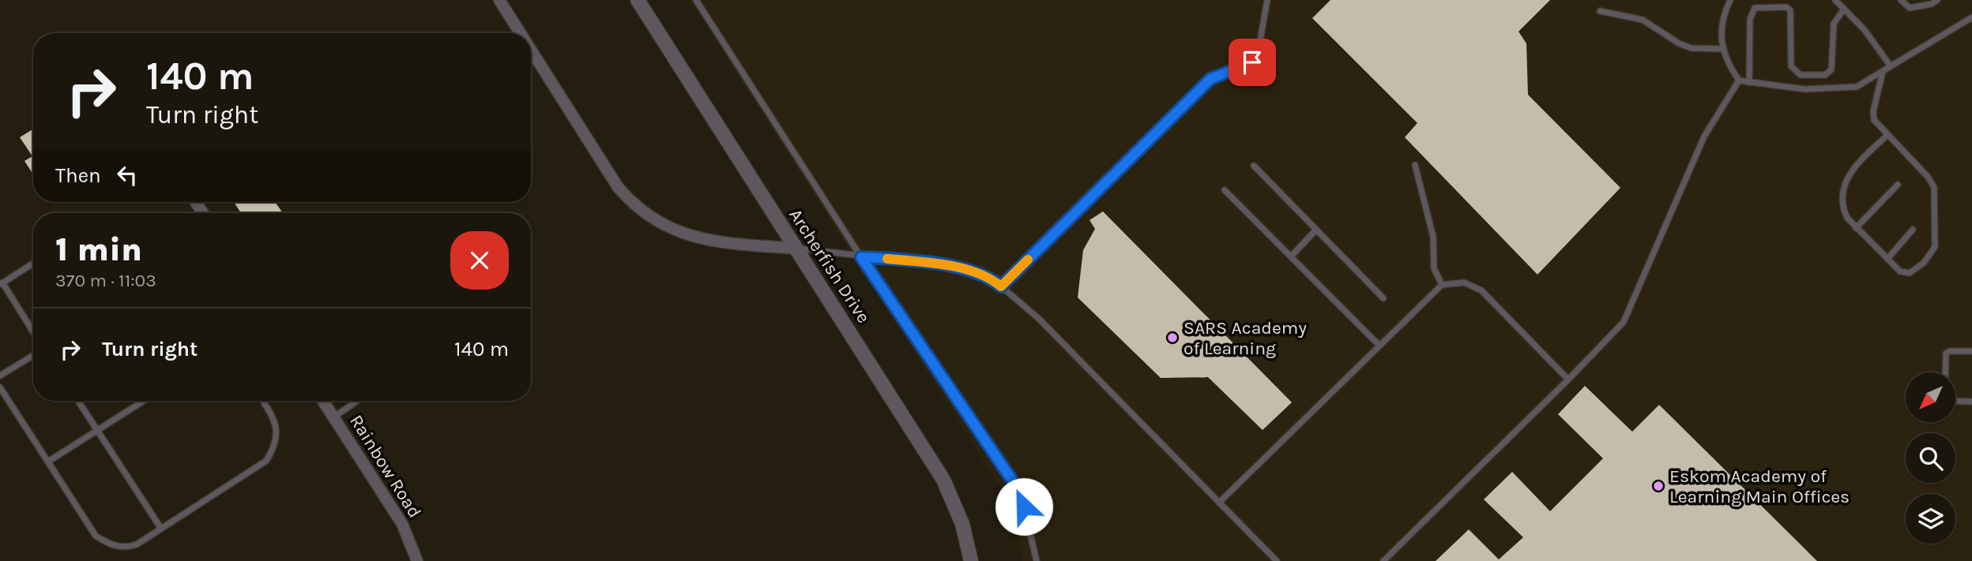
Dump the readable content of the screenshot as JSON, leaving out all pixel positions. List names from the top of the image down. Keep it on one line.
{"streets":{"street":["Archerfish Drive","Rainbow Road"]},"places":["SARS Academy of Learning","Eskom Academy of Learning Main Offices"],"north":"bottom left","page":{"turn":["140 m","Turn right"],"then":"Then","heading":["1 min","370 m · 11:03"],"list":[{"name":"Turn right","value":"140 m"}]}}
